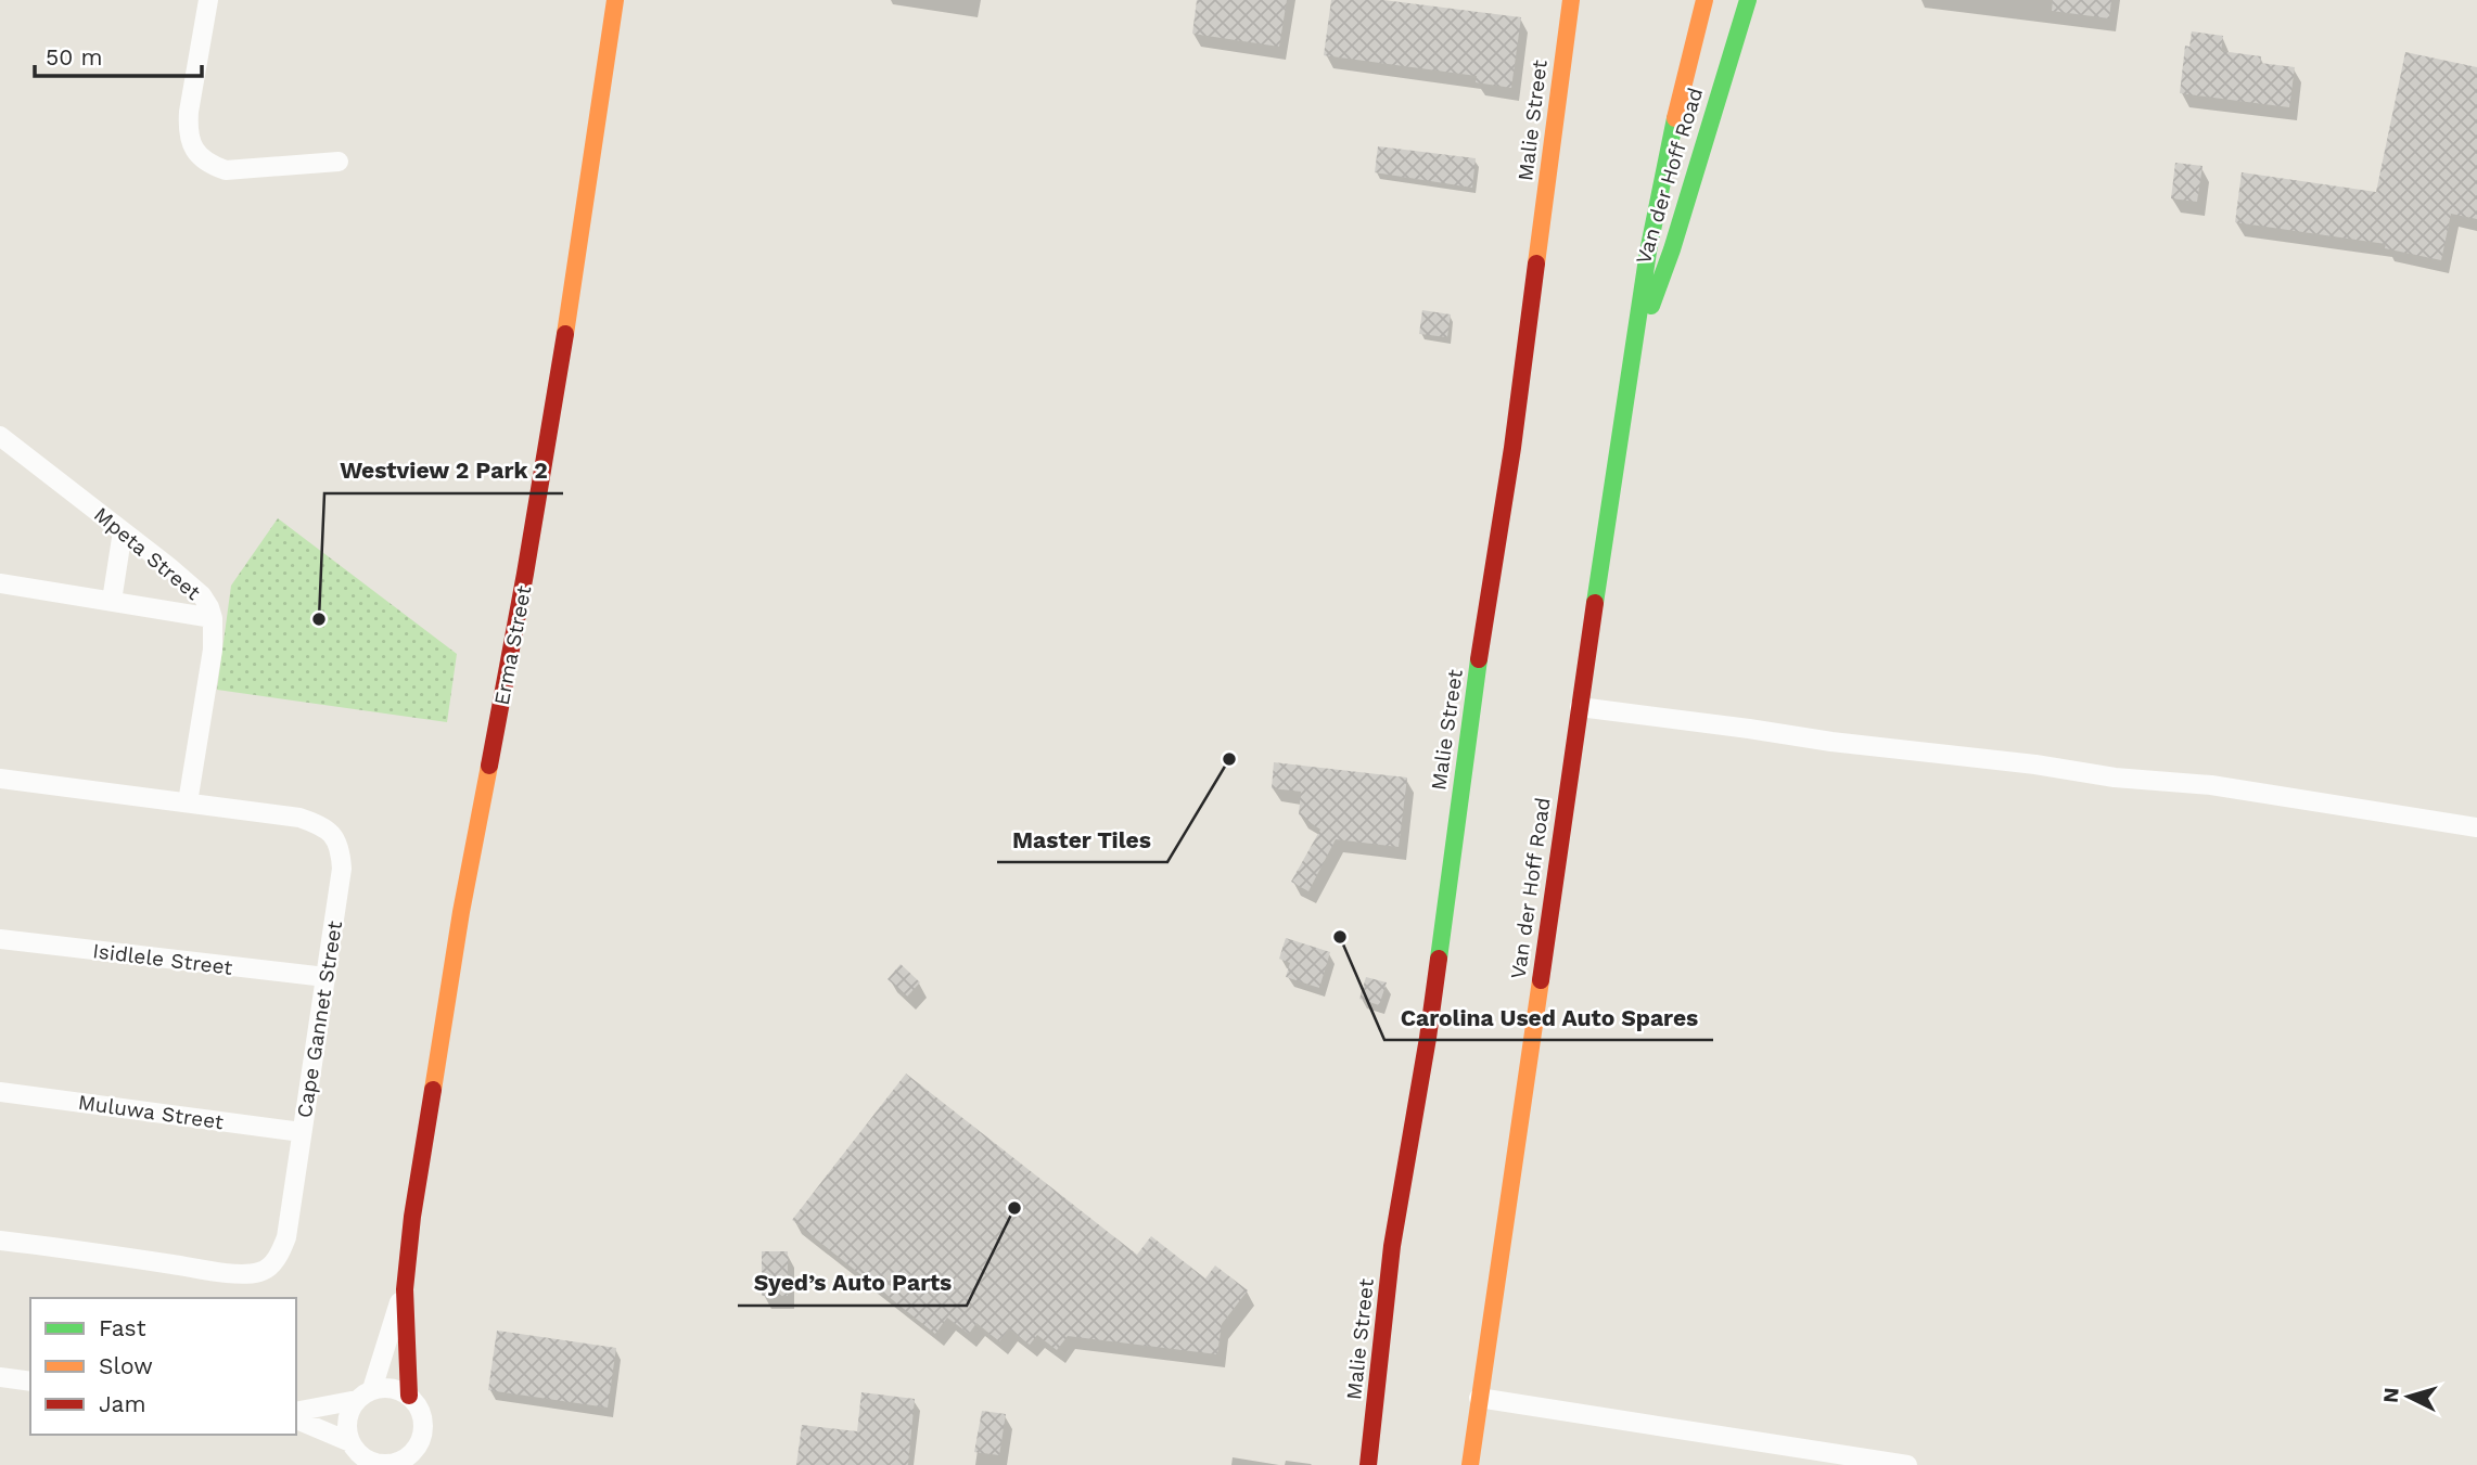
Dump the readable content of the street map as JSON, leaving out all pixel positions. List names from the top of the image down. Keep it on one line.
{"streets":{"street":["Malie Street","Van der Hoff Road","Mpeta Street","Erma Street","Isidlele Street","Cape Gannet Street","Muluwa Street"]},"crossings":[["Mpeta Street","Cape Gannet Street"],["Isidlele Street","Cape Gannet Street"],["Cape Gannet Street","Muluwa Street"]],"places":["Westview 2 Park 2","Master Tiles","Carolina Used Auto Spares","Syed’s Auto Parts"],"legend":["Fast","Slow","Jam"],"scale_bar":"50 m","north":"left"}
